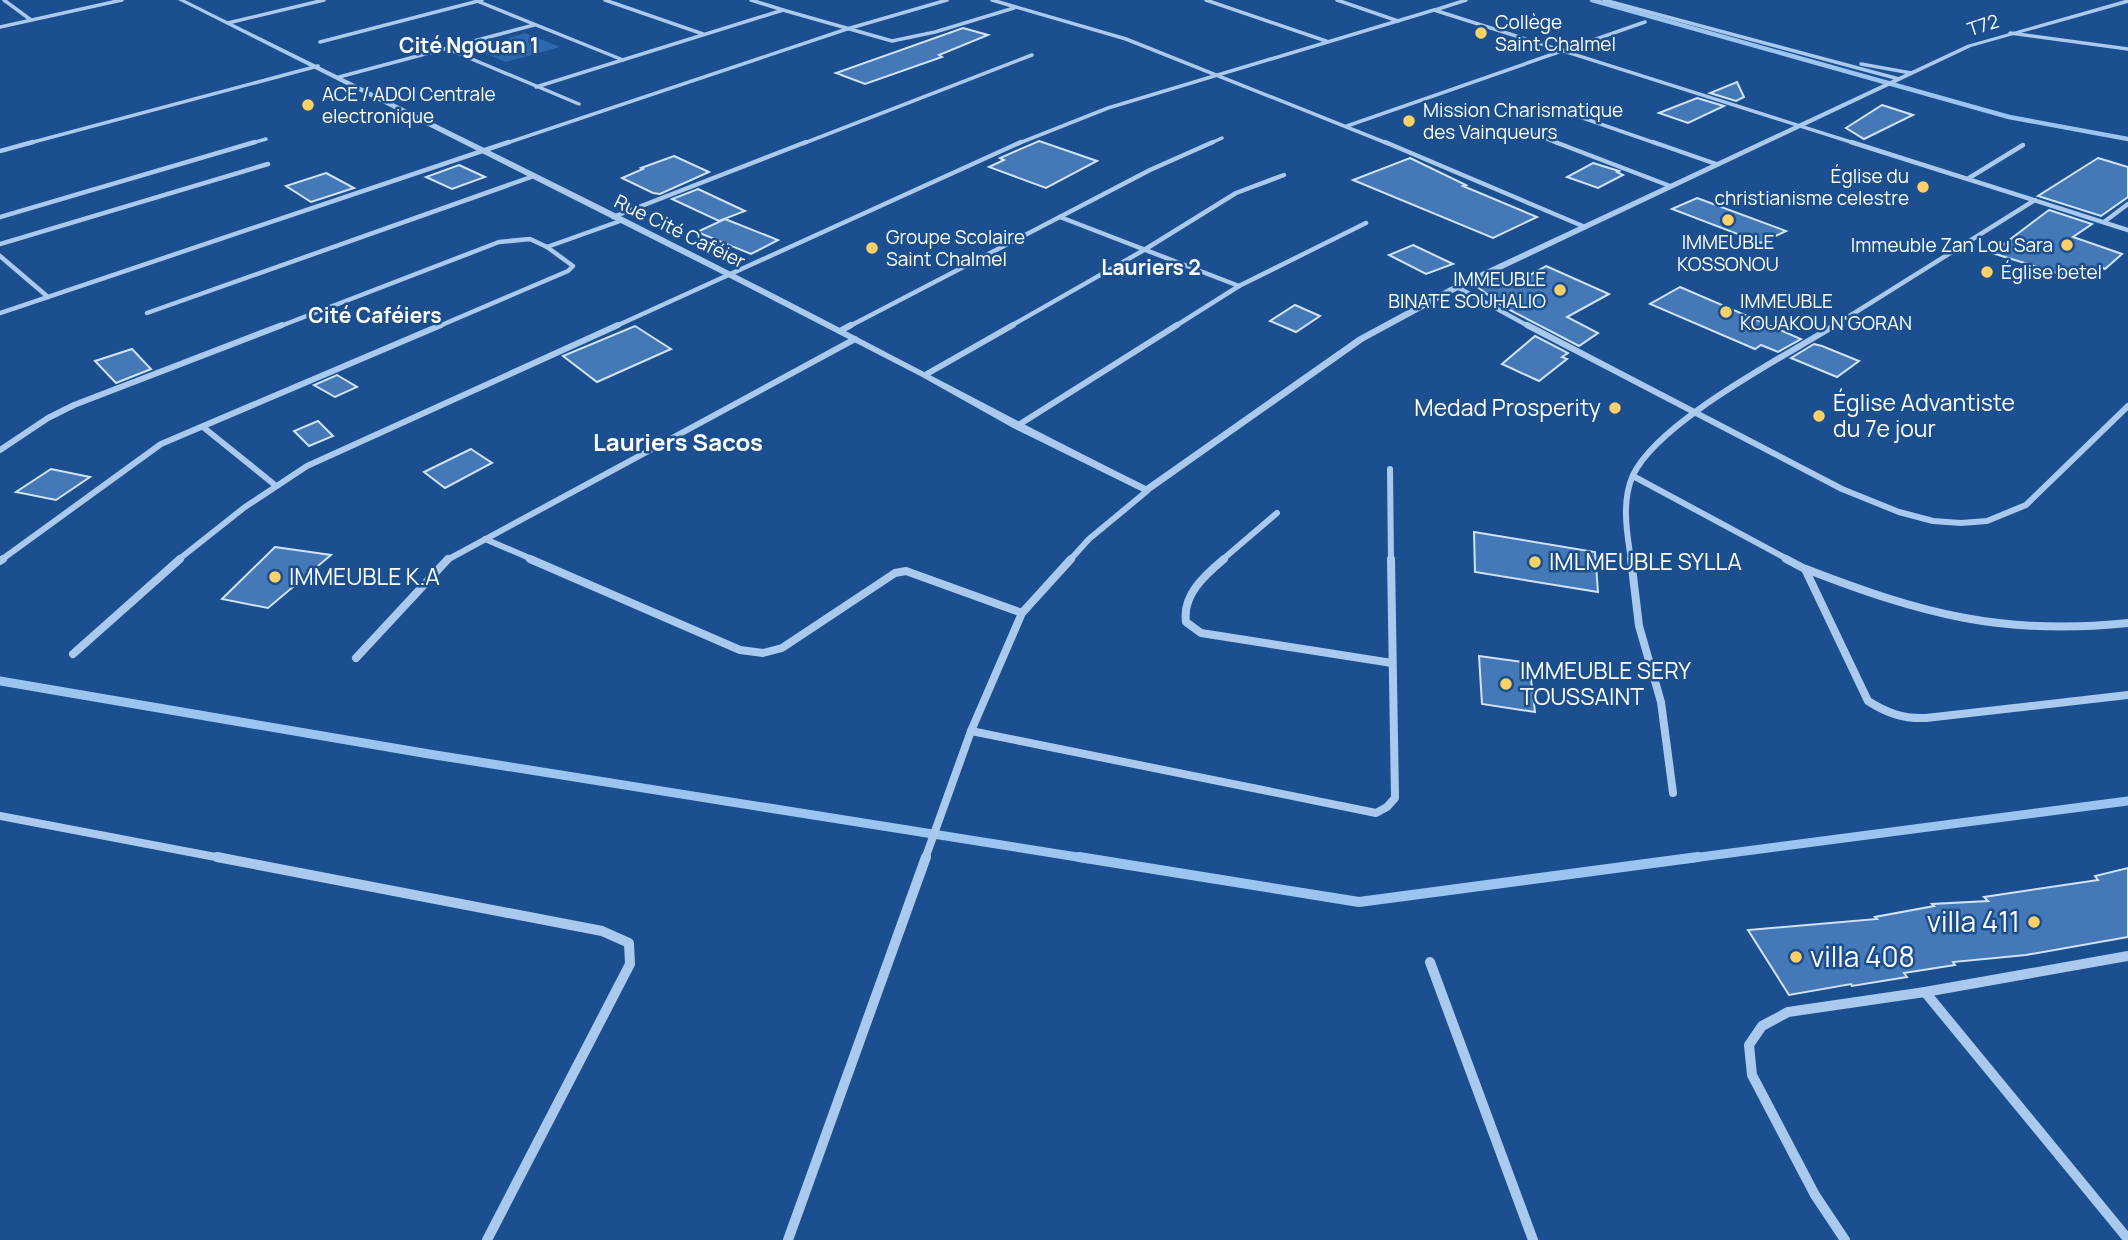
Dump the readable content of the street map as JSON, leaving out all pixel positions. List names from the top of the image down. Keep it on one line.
{"streets":{"street":["T72","Rue Cité Caféier"]},"districts":["Cité Ngouan 1","Lauriers 2","Cité Caféiers","Lauriers Sacos"],"places":["Collège Saint Chalmel","ACE / ADOI Centrale electronique","Mission Charismatique des Vainqueurs","Église du christianisme celestre","IMMEUBLE KOSSONOU","Immeuble Zan Lou Sara","Groupe Scolaire Saint Chalmel","Église betel","IMMEUBLE BINATE SOUHALIO","IMMEUBLE KOUAKOU N'GORAN","Medad Prosperity","Église Advantiste du 7e jour","IMLMEUBLE SYLLA","IMMEUBLE K.A","IMMEUBLE SERY TOUSSAINT","villa 411","villa 408"]}
